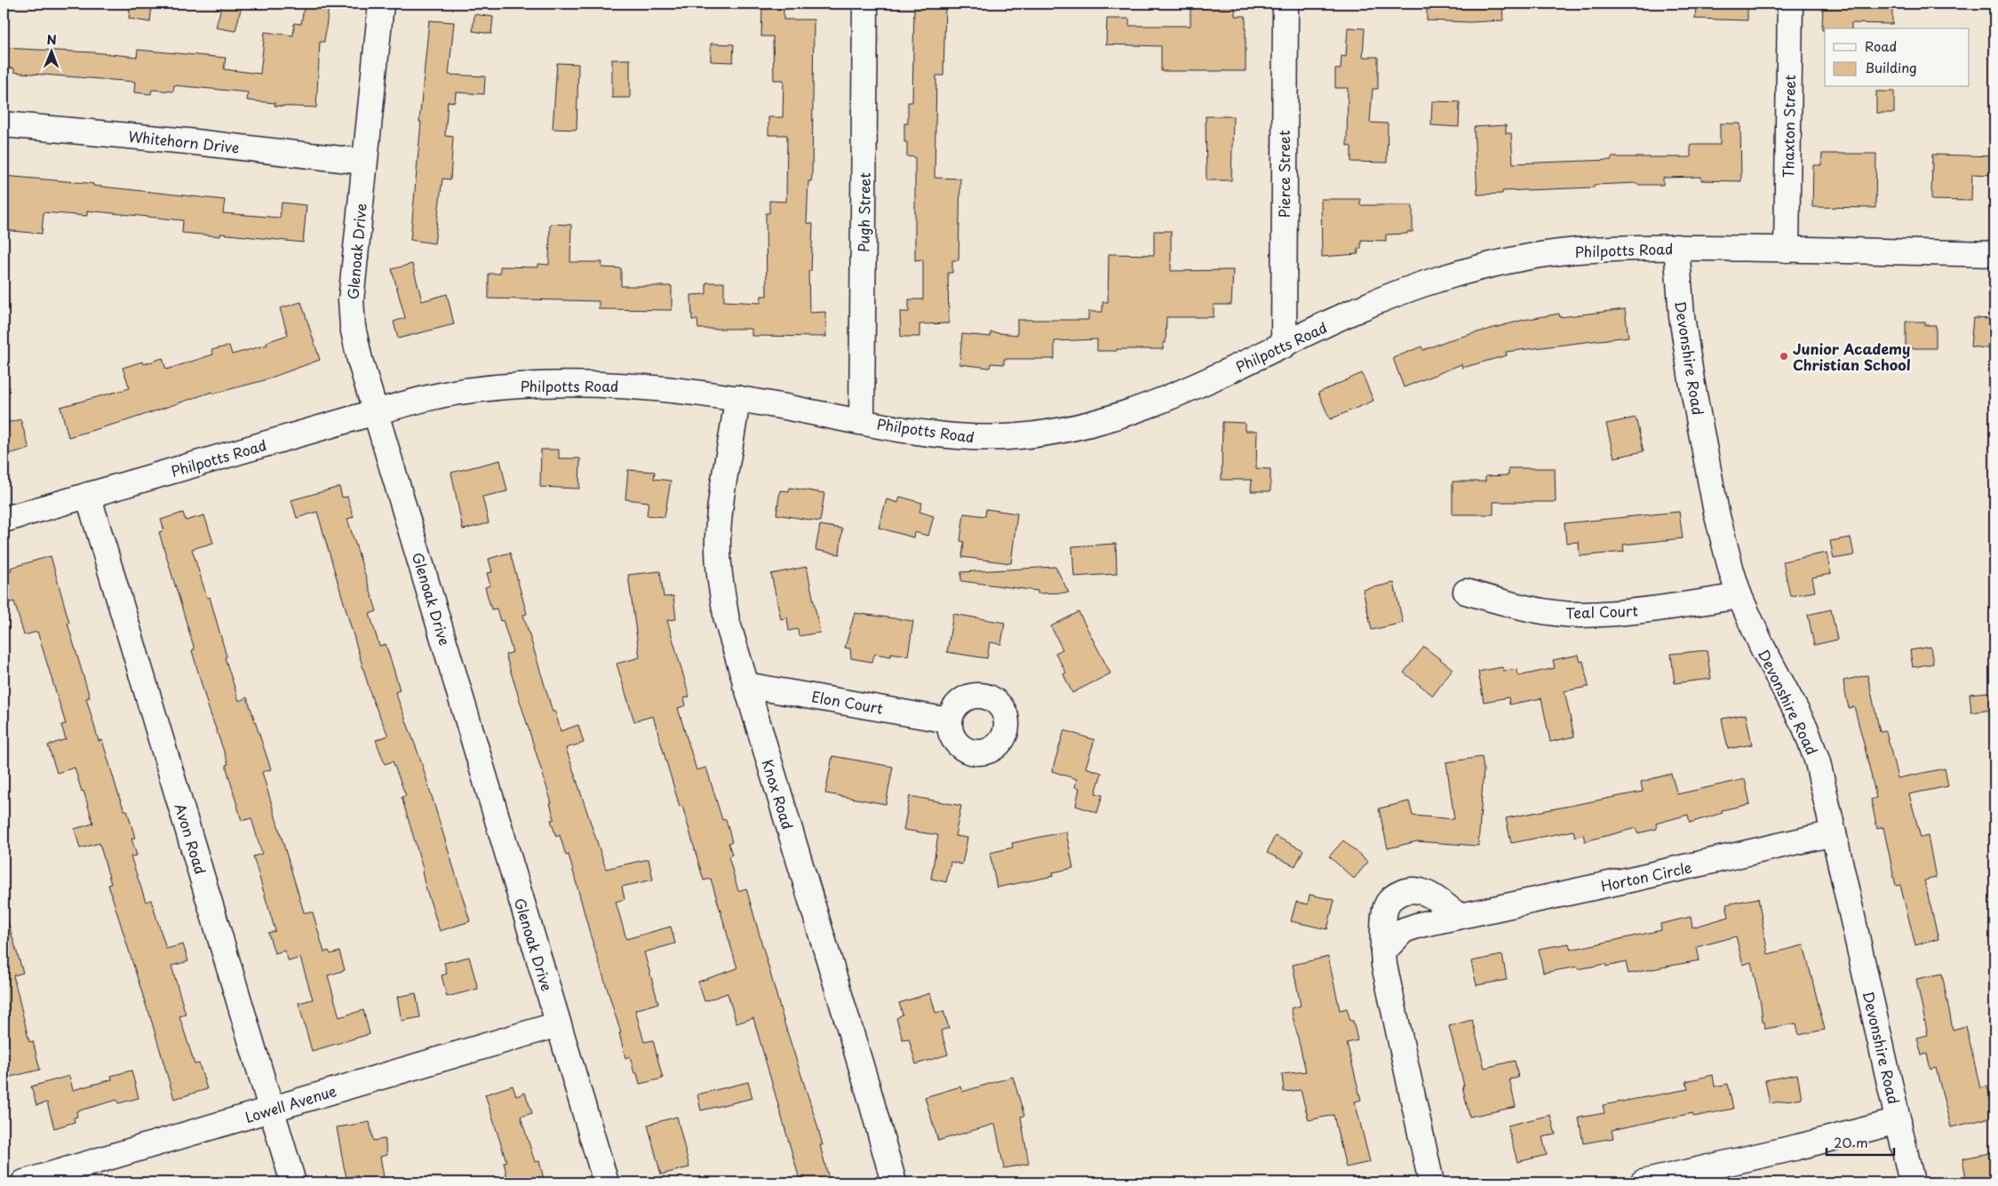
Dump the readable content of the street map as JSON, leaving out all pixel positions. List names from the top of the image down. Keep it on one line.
{"streets":{"street":["Thaxton Street","Whitehorn Drive","Pierce Street","Pugh Street","Philpotts Road","Glenoak Drive","Devonshire Road","Teal Court","Elon Court","Knox Road","Avon Road","Horton Circle","Lowell Avenue"]},"crossings":[["Thaxton Street","Philpotts Road"],["Whitehorn Drive","Glenoak Drive"],["Pierce Street","Philpotts Road"],["Pugh Street","Philpotts Road"],["Philpotts Road","Glenoak Drive"],["Philpotts Road","Devonshire Road"],["Philpotts Road","Knox Road"],["Philpotts Road","Avon Road"],["Glenoak Drive","Lowell Avenue"],["Devonshire Road","Teal Court"],["Devonshire Road","Horton Circle"],["Elon Court","Knox Road"],["Avon Road","Lowell Avenue"]],"places":["Junior Academy Christian School"],"legend":["Road","Building"],"scale_bar":"20 m","north":"top"}
